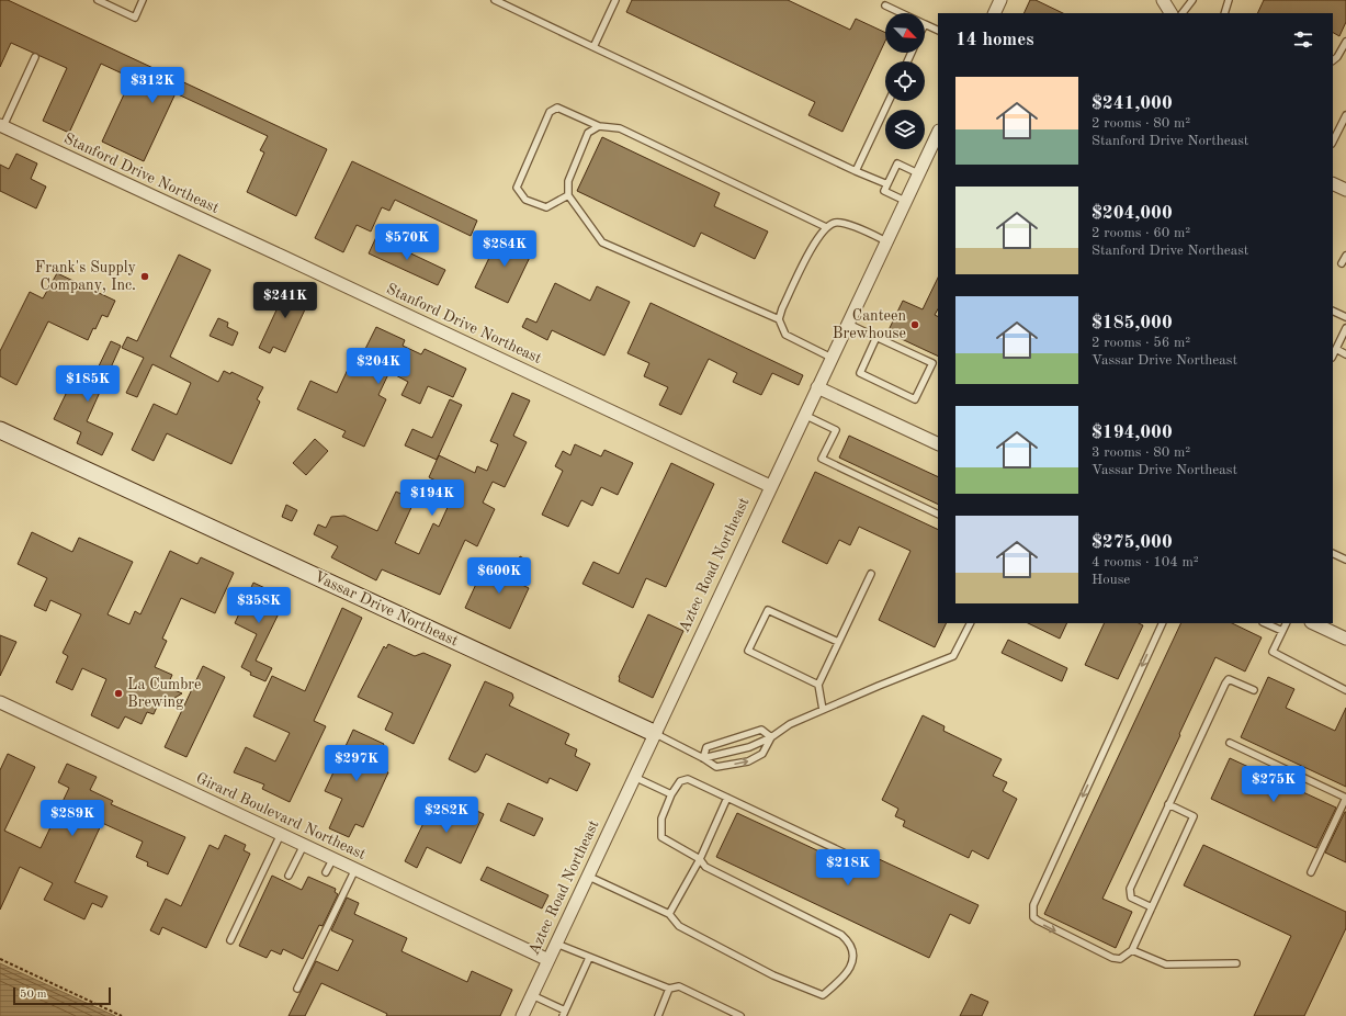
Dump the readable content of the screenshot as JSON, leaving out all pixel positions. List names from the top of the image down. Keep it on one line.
{"streets":{"street":["Stanford Drive Northeast","Aztec Road Northeast","Vassar Drive Northeast","Girard Boulevard Northeast"]},"crossings":[["Stanford Drive Northeast","Aztec Road Northeast"],["Aztec Road Northeast","Vassar Drive Northeast"],["Aztec Road Northeast","Girard Boulevard Northeast"]],"places":["Frank's Supply Company, Inc.","Canteen Brewhouse","La Cumbre Brewing"],"scale_bar":"50 m","north":"bottom right","page":{"heading":"14 homes","list":[{"name":"$241,000","note":"2 rooms · 80 m² · Stanford Drive Northeast"},{"name":"$204,000","note":"2 rooms · 60 m² · Stanford Drive Northeast"},{"name":"$185,000","note":"2 rooms · 56 m² · Vassar Drive Northeast"},{"name":"$194,000","note":"3 rooms · 80 m² · Vassar Drive Northeast"},{"name":"$275,000","note":"4 rooms · 104 m² · House"}],"price":["$312K","$570K","$284K","$241K","$204K","$185K","$194K","$600K","$358K","$297K","$275K","$282K","$289K","$218K"],"scale":"50 m"}}
